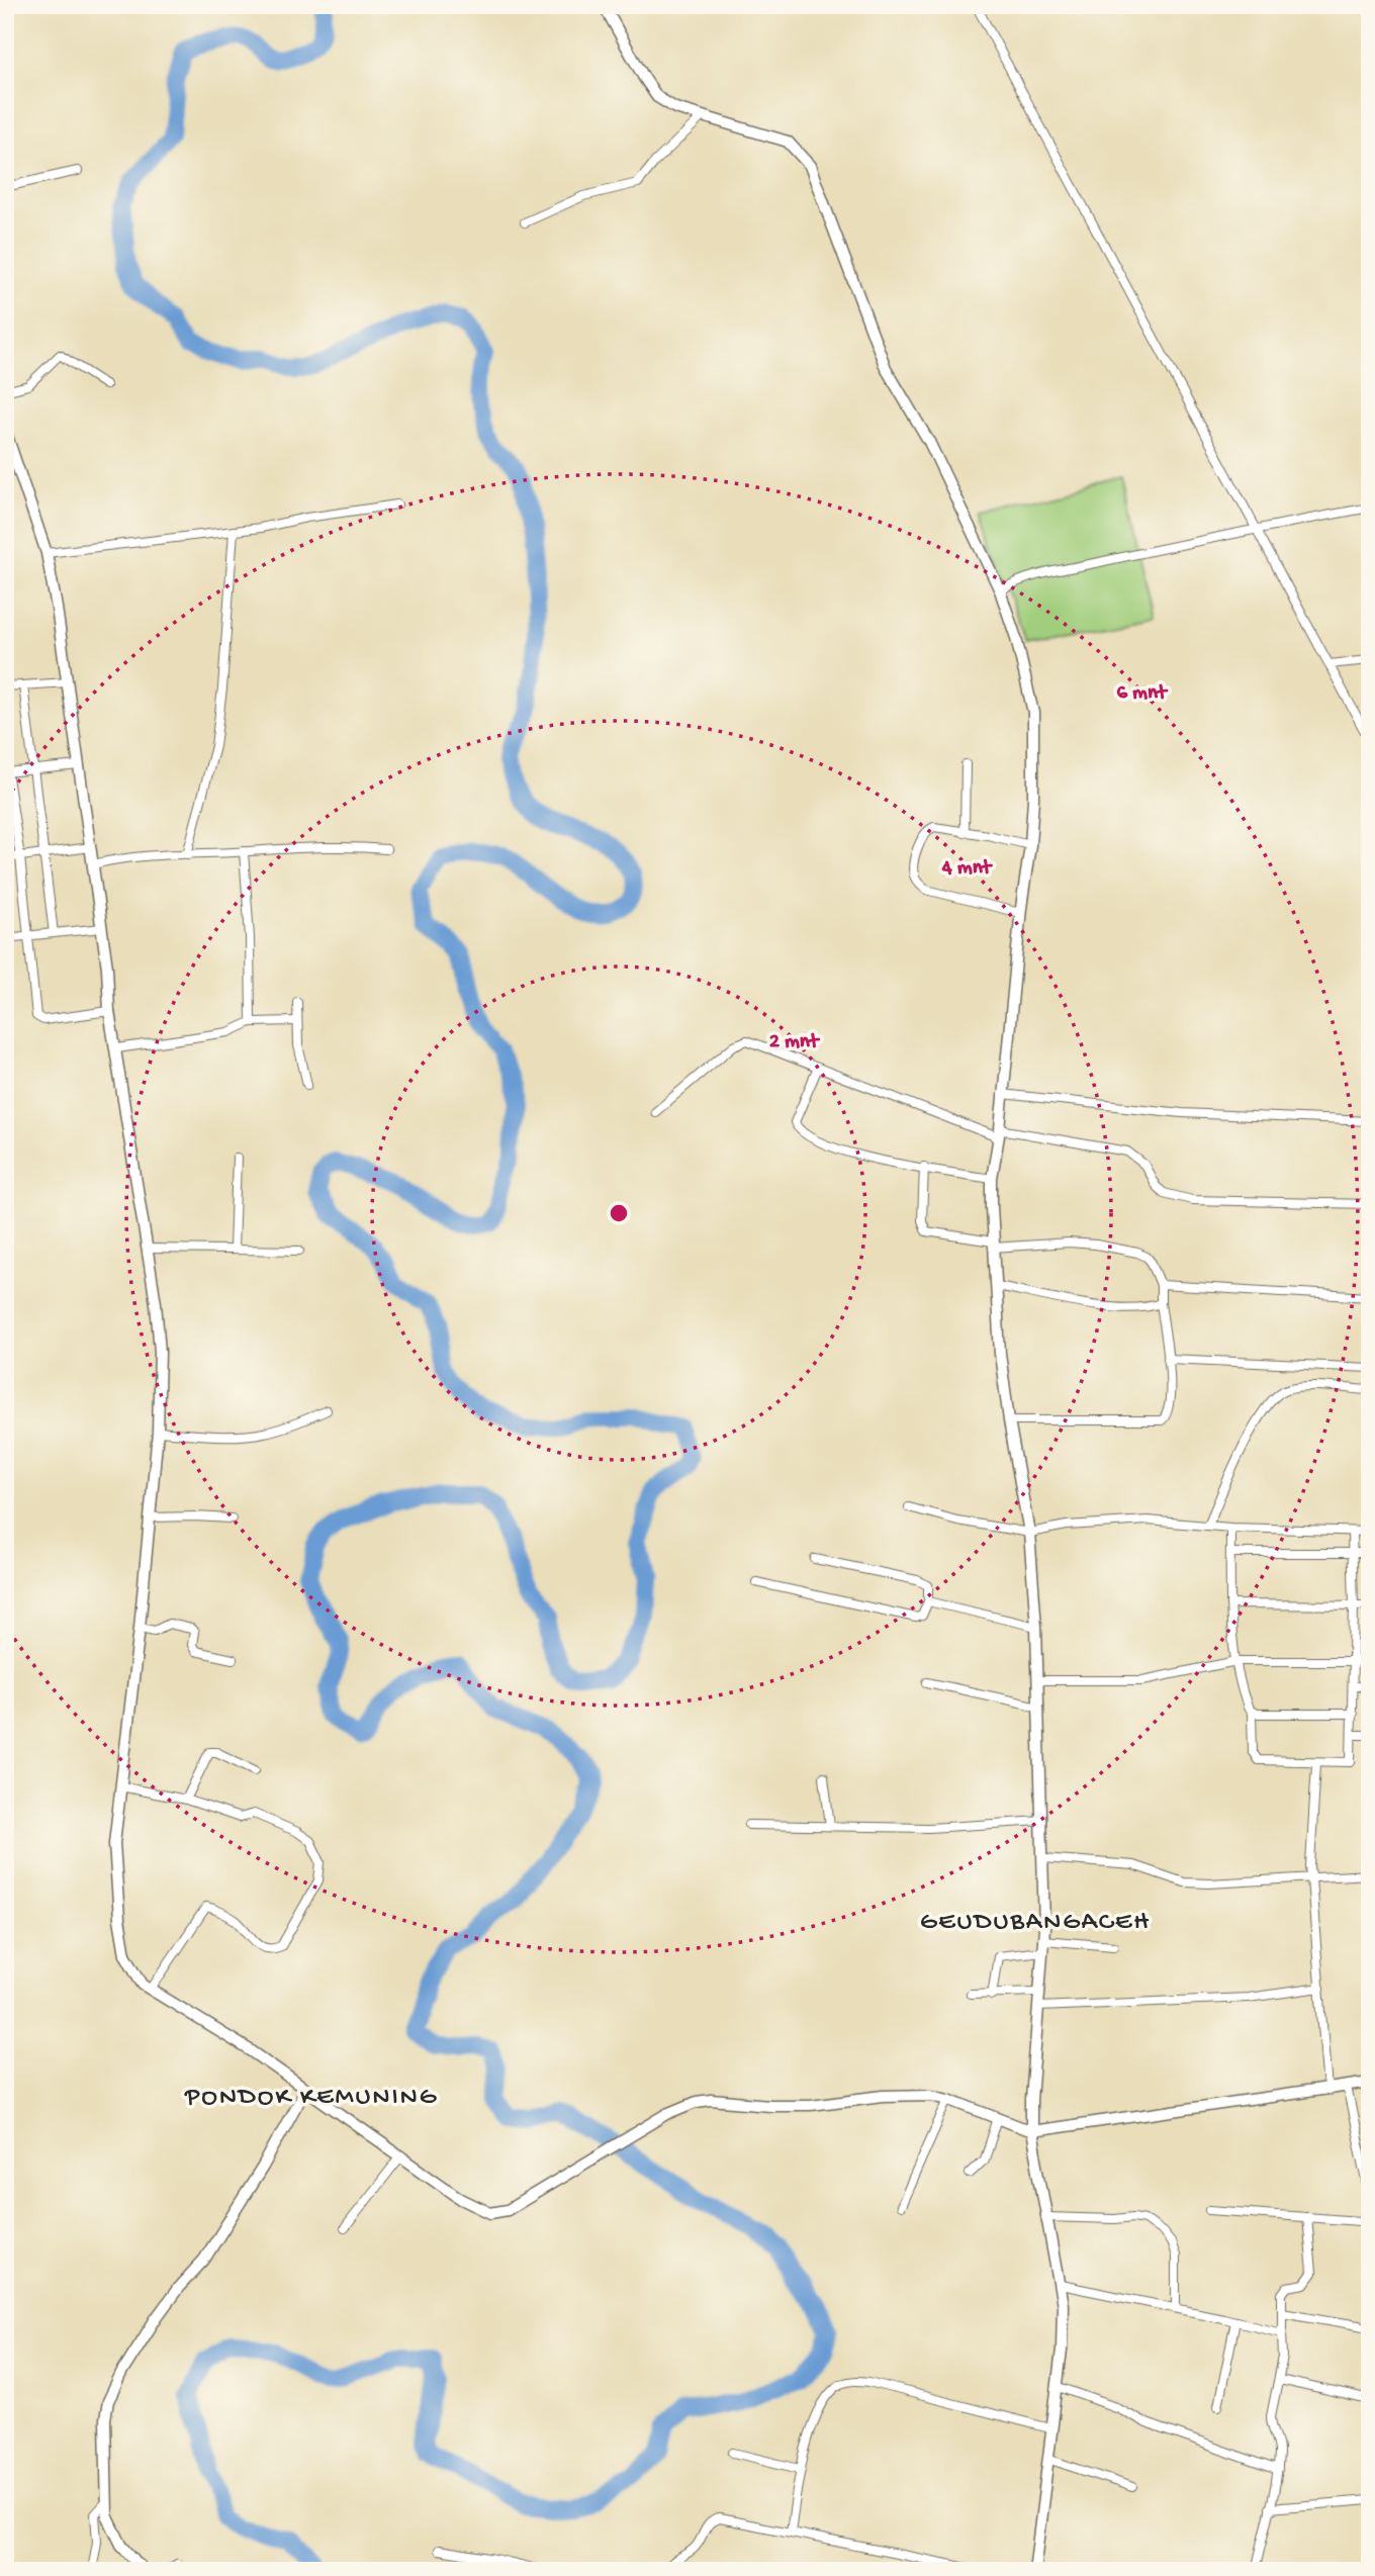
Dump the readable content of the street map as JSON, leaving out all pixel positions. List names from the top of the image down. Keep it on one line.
{"districts":["GEUDUBANGACEH","PONDOK KEMUNING"],"rings":["6 mnt","4 mnt","2 mnt"]}
